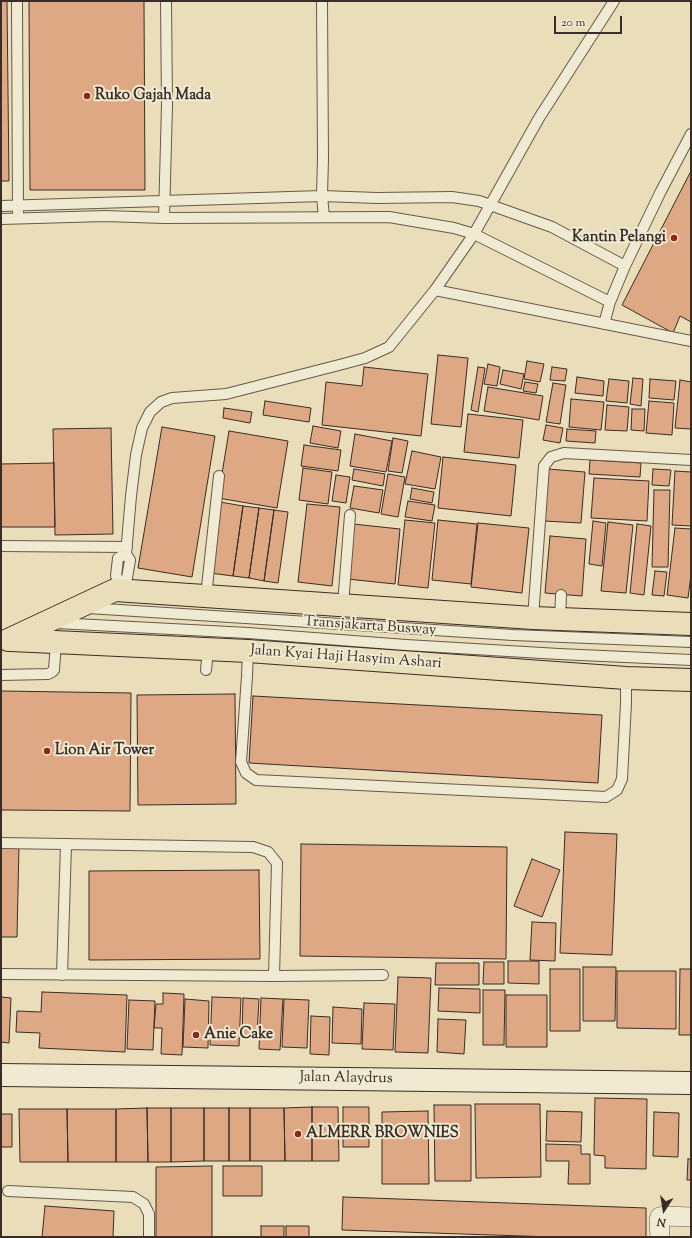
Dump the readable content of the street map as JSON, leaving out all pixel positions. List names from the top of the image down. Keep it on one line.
{"streets":{"main road":["Jalan Kyai Haji Hasyim Ashari"],"street":["Jalan Alaydrus"],"lane":["Transjakarta Busway"]},"places":["Ruko Gajah Mada","Kantin Pelangi","Lion Air Tower","Anie Cake","ALMERR BROWNIES"],"scale_bar":"20 m","north":"bottom"}
